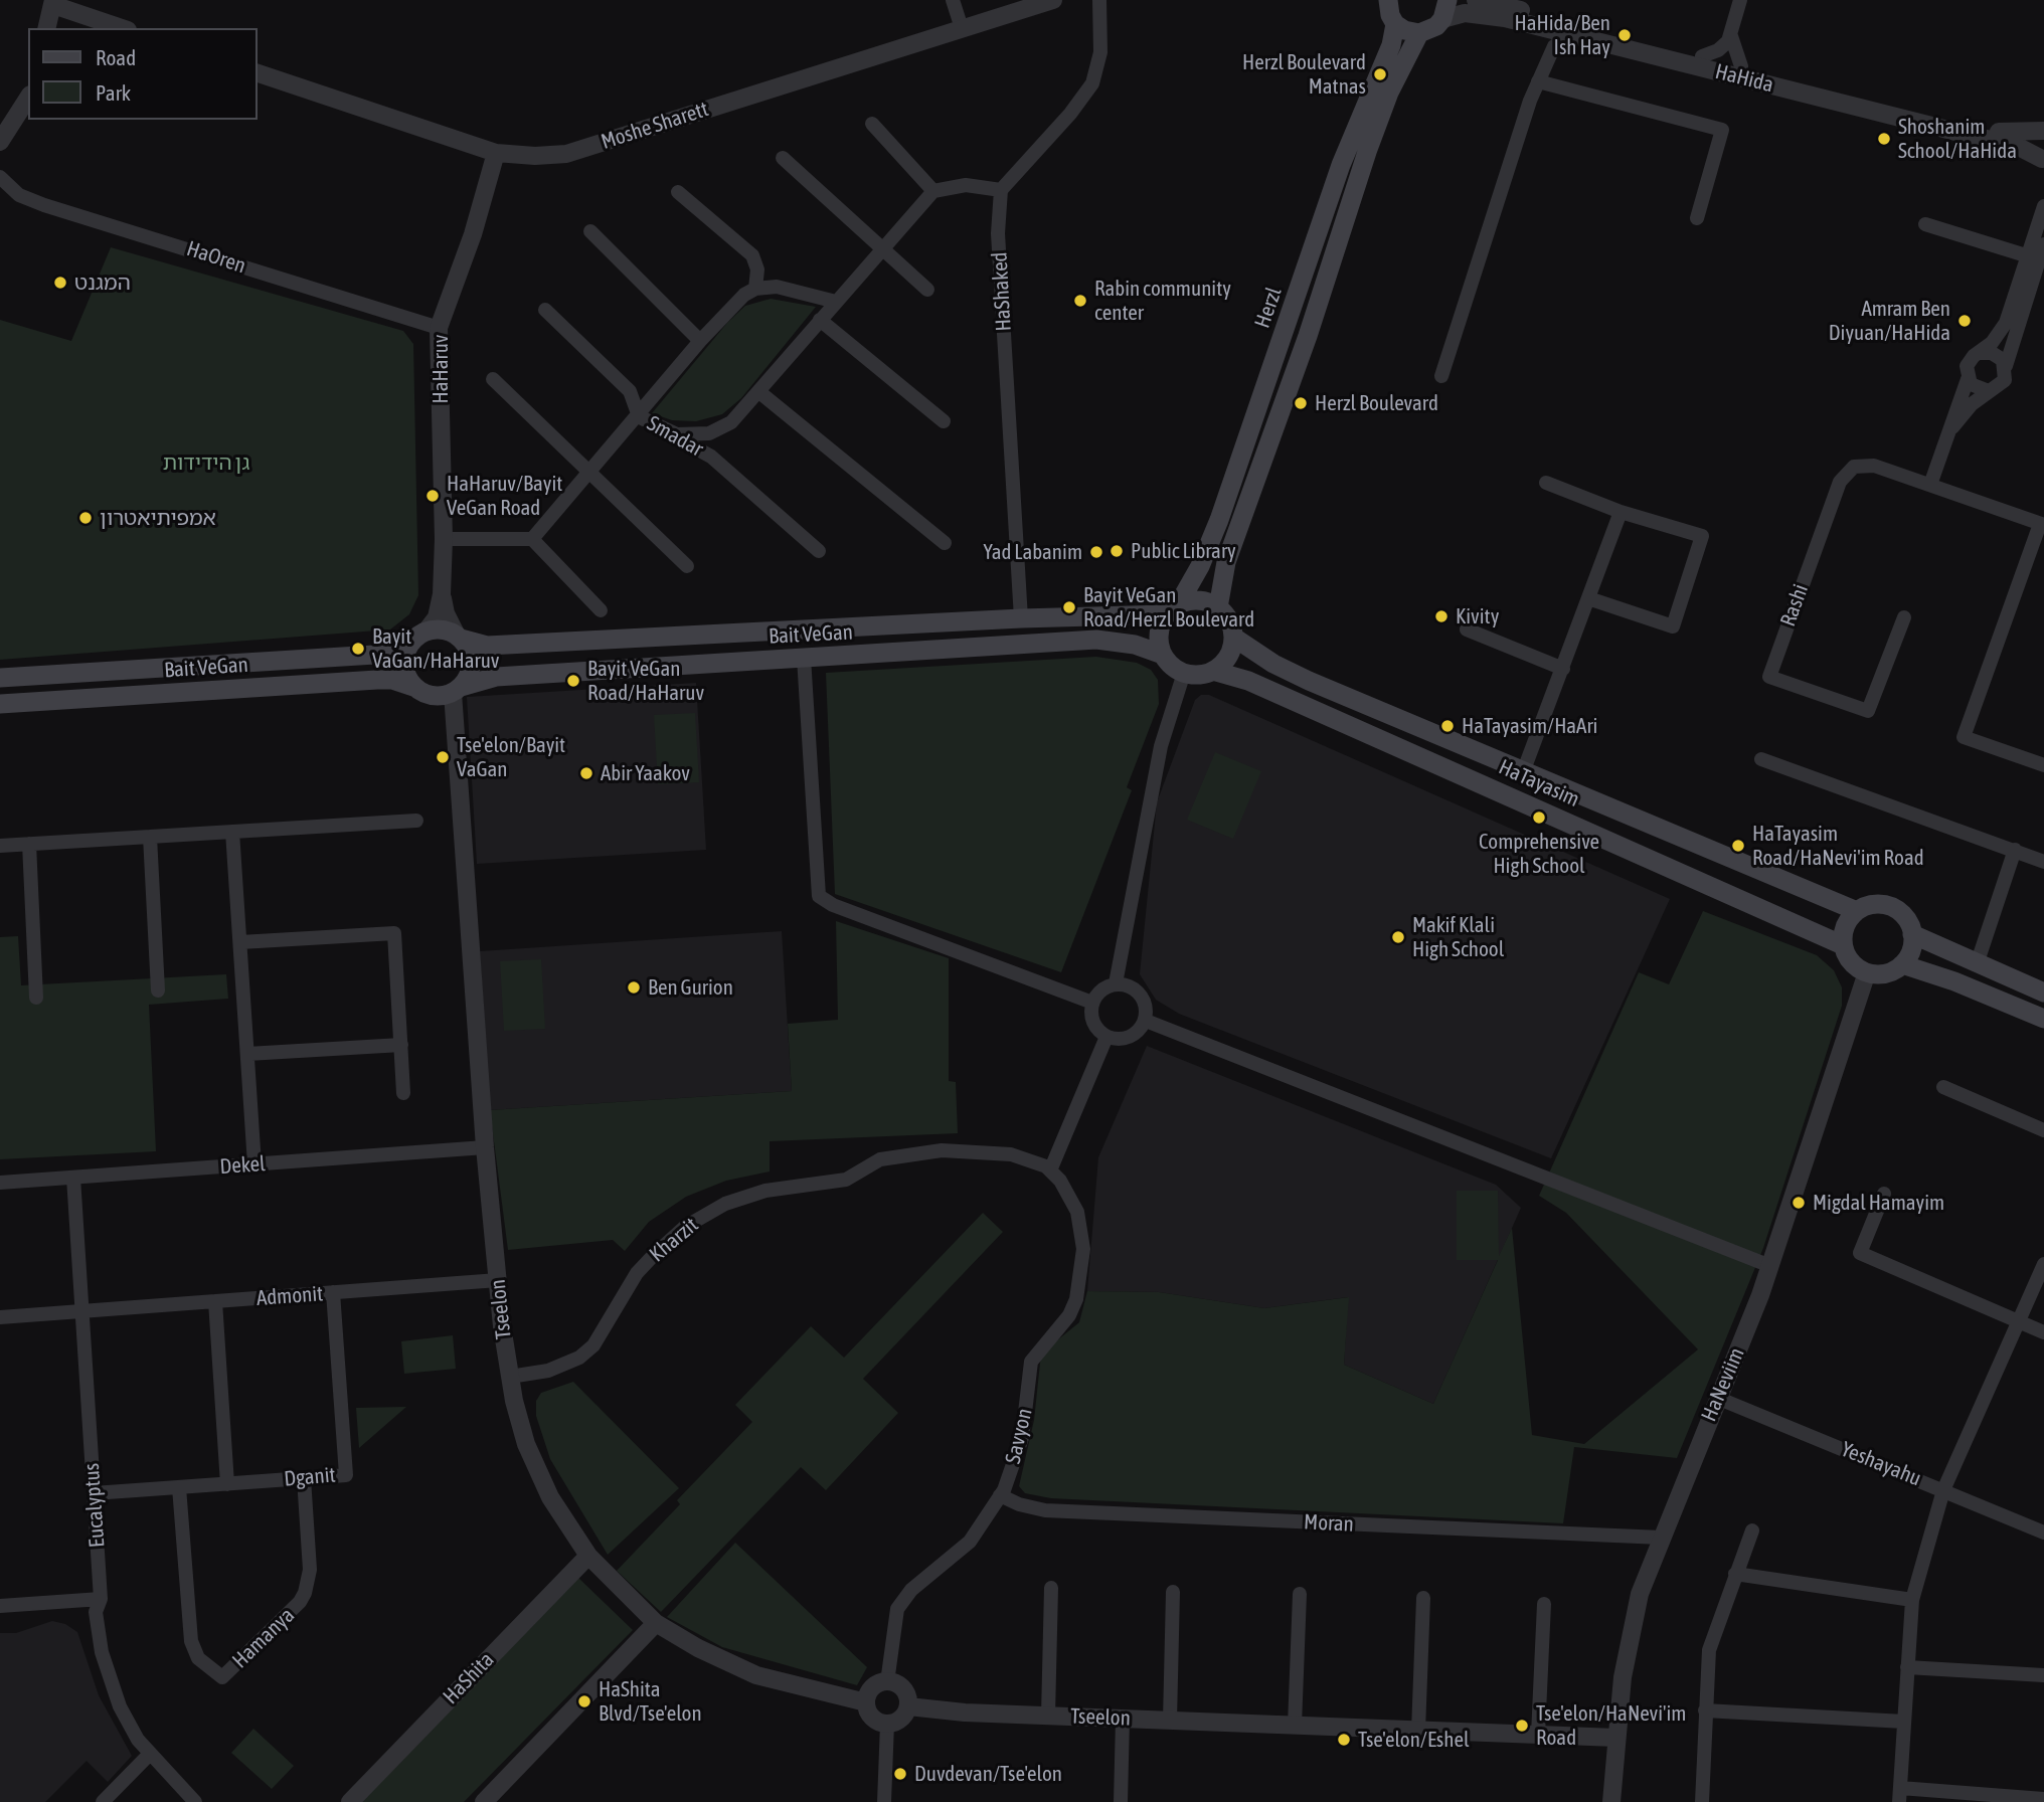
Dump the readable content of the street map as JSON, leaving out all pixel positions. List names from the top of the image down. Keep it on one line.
{"streets":{"main road":["Herzl","Bait VeGan","HaTayasim"],"street":["HaHida","Moshe Sharett","HaOren","HaShaked","HaHaruv","Smadar","Rashi","Dekel","Kharzit","Admonit","Tseelon","HaNeviim","Savyon","Yeshayahu","Dganit","Eucalyptus","Moran","Hamanya","HaShita"]},"crossings":[["Moshe Sharett","HaHaruv"],["HaOren","HaHaruv"],["HaShaked","Bait VeGan"],["Herzl","Bait VeGan"],["Herzl","HaTayasim"],["HaHaruv","Bait VeGan"],["HaHaruv","Tseelon"],["Bait VeGan","HaTayasim"],["Bait VeGan","Tseelon"],["HaTayasim","HaNeviim"],["Dekel","Tseelon"],["Dekel","Eucalyptus"],["Kharzit","Tseelon"],["Kharzit","Savyon"],["Admonit","Tseelon"],["Admonit","Dganit"],["Admonit","Eucalyptus"],["Tseelon","HaNeviim"],["Tseelon","Savyon"],["Tseelon","HaShita"],["HaNeviim","Yeshayahu"],["HaNeviim","Moran"],["Savyon","Moran"],["Dganit","Eucalyptus"],["Dganit","Hamanya"]],"parks":["גן הידידות"],"places":["HaHida/Ben Ish Hay","Herzl Boulevard Matnas","Shoshanim School/HaHida","המגנט","Rabin community center","Amram Ben Diyuan/HaHida","Herzl Boulevard","HaHaruv/Bayit VeGan Road","אמפיתיאטרון","Public Library","Yad Labanim","Bayit VeGan Road/Herzl Boulevard","Kivity","Bayit VaGan/HaHaruv","Bayit VeGan Road/HaHaruv","HaTayasim/HaAri","Tse'elon/Bayit VaGan","Abir Yaakov","Comprehensive High School","HaTayasim Road/HaNevi'im Road","Makif Klali High School","Ben Gurion","Migdal Hamayim","HaShita Blvd/Tse'elon","Tse'elon/HaNevi'im Road","Tse'elon/Eshel","Duvdevan/Tse'elon"],"legend":["Road","Park"]}
